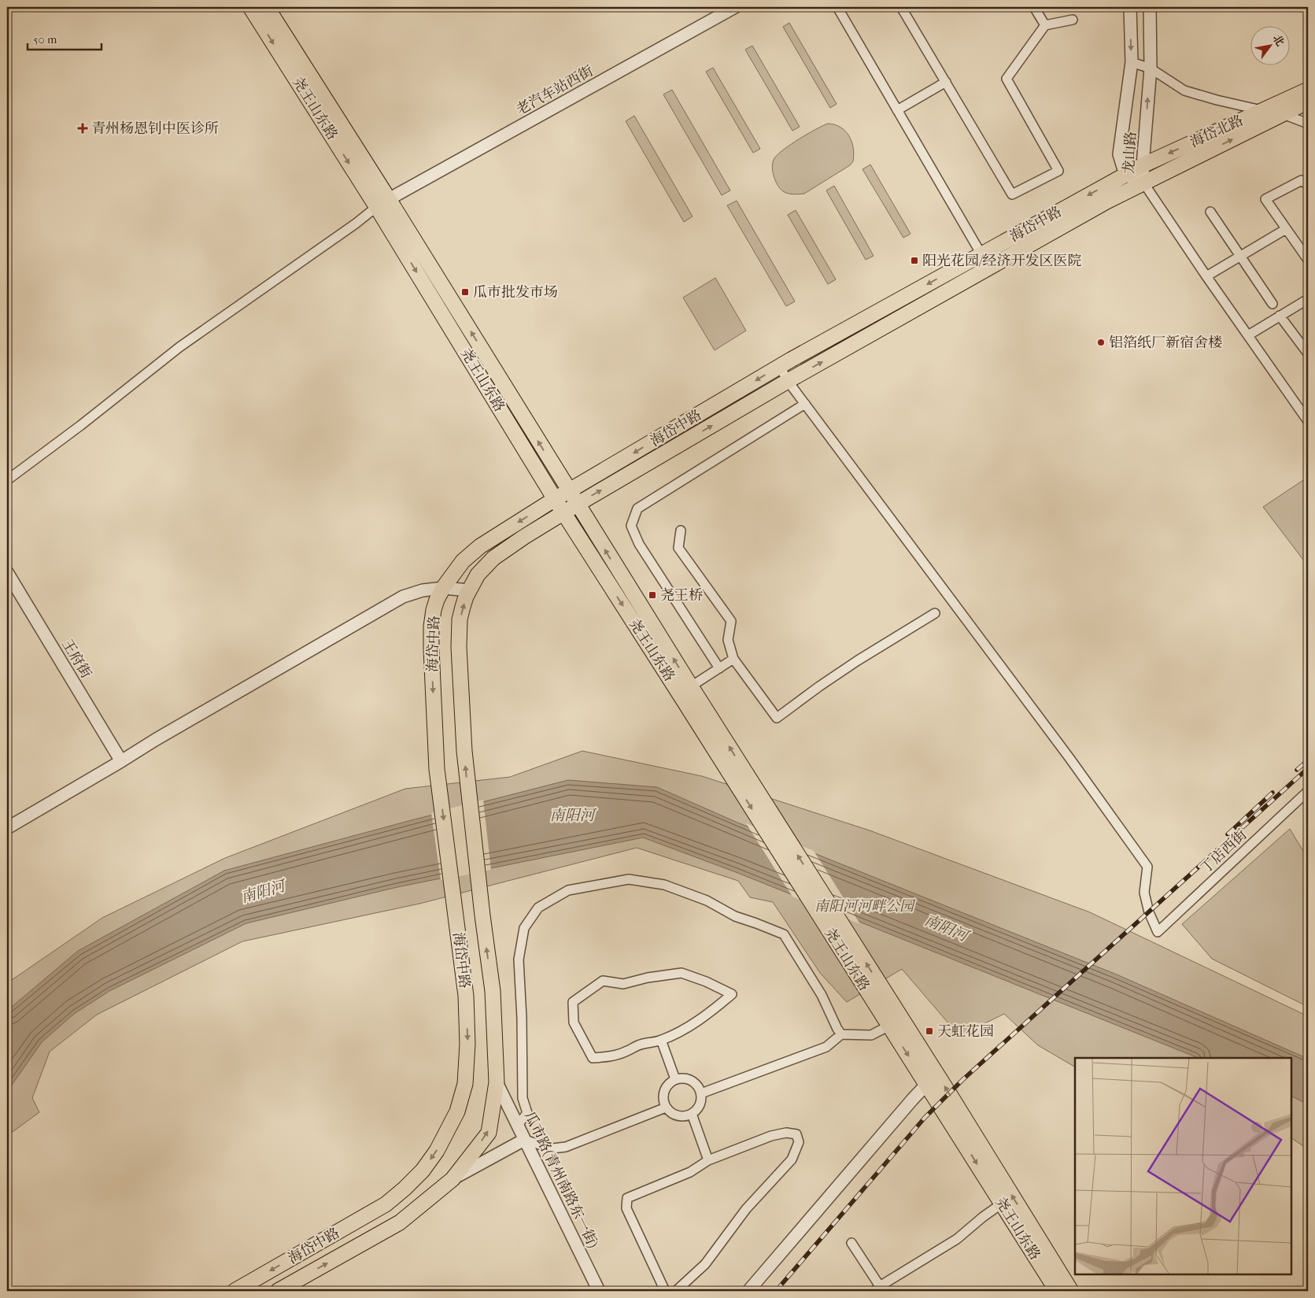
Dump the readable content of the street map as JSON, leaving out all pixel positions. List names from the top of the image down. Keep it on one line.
{"streets":{"main road":["尧王山东路","海岱北路","海岱中路"],"street":["老汽车站西街","龙山路","王府街","丁店西街","瓜市路(青州南路东一街)"]},"crossings":[["老汽车站西街","尧王山东路"],["尧王山东路","海岱中路"],["海岱北路","龙山路"],["海岱北路","海岱中路"],["龙山路","海岱中路"],["海岱中路","瓜市路(青州南路东一街)"]],"water":["南阳河"],"parks":["南阳河河畔公园"],"places":{"health":["青州杨恩钊中医诊所"],"transit":["阳光花园/经济开发区医院","瓜市批发市场","尧王桥","天虹花园"],"other":["铝箔纸厂新宿舍楼"]},"scale_bar":"50 m","north":"top right"}
